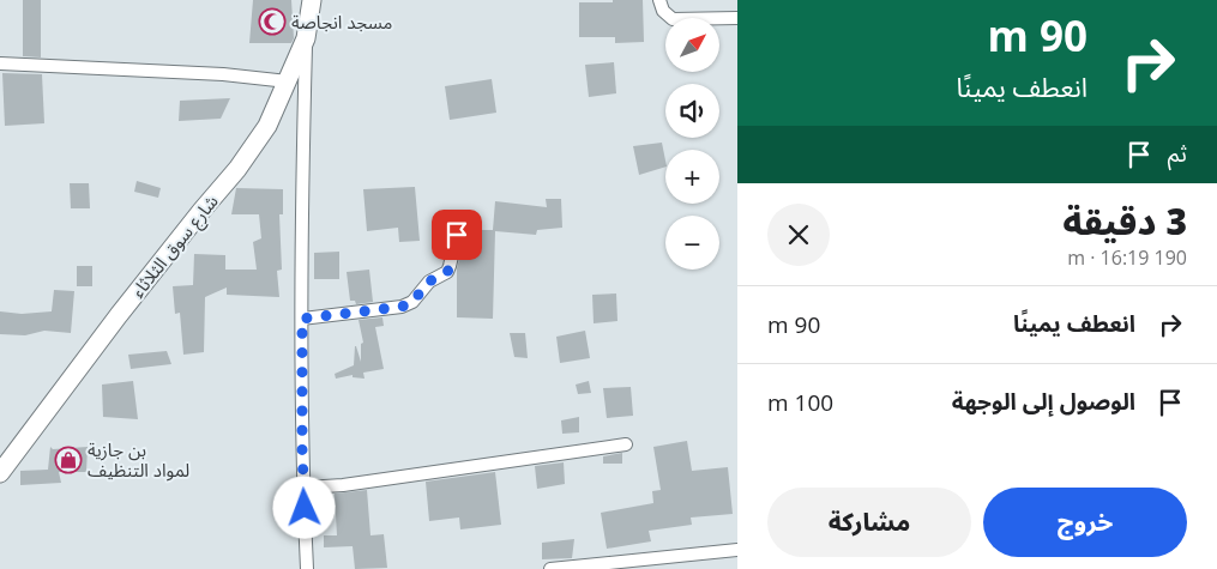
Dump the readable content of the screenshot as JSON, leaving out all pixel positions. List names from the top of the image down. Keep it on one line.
{"streets":{"street":["شارع سوق الثلاثاء"]},"places":{"mosque":["مسجد انجاصة"],"shop":["بن جازية لمواد التنظيف"]},"north":"top right","page":{"turn":["90 m","انعطف يمينًا"],"map_buttons":["+","−"],"then":"ثم","heading":["3 دقيقة","190 m · 16:19"],"list":[{"name":"انعطف يمينًا","value":"90 m"},{"name":"الوصول إلى الوجهة","value":"100 m"}],"buttons":["خروج","مشاركة"]}}
